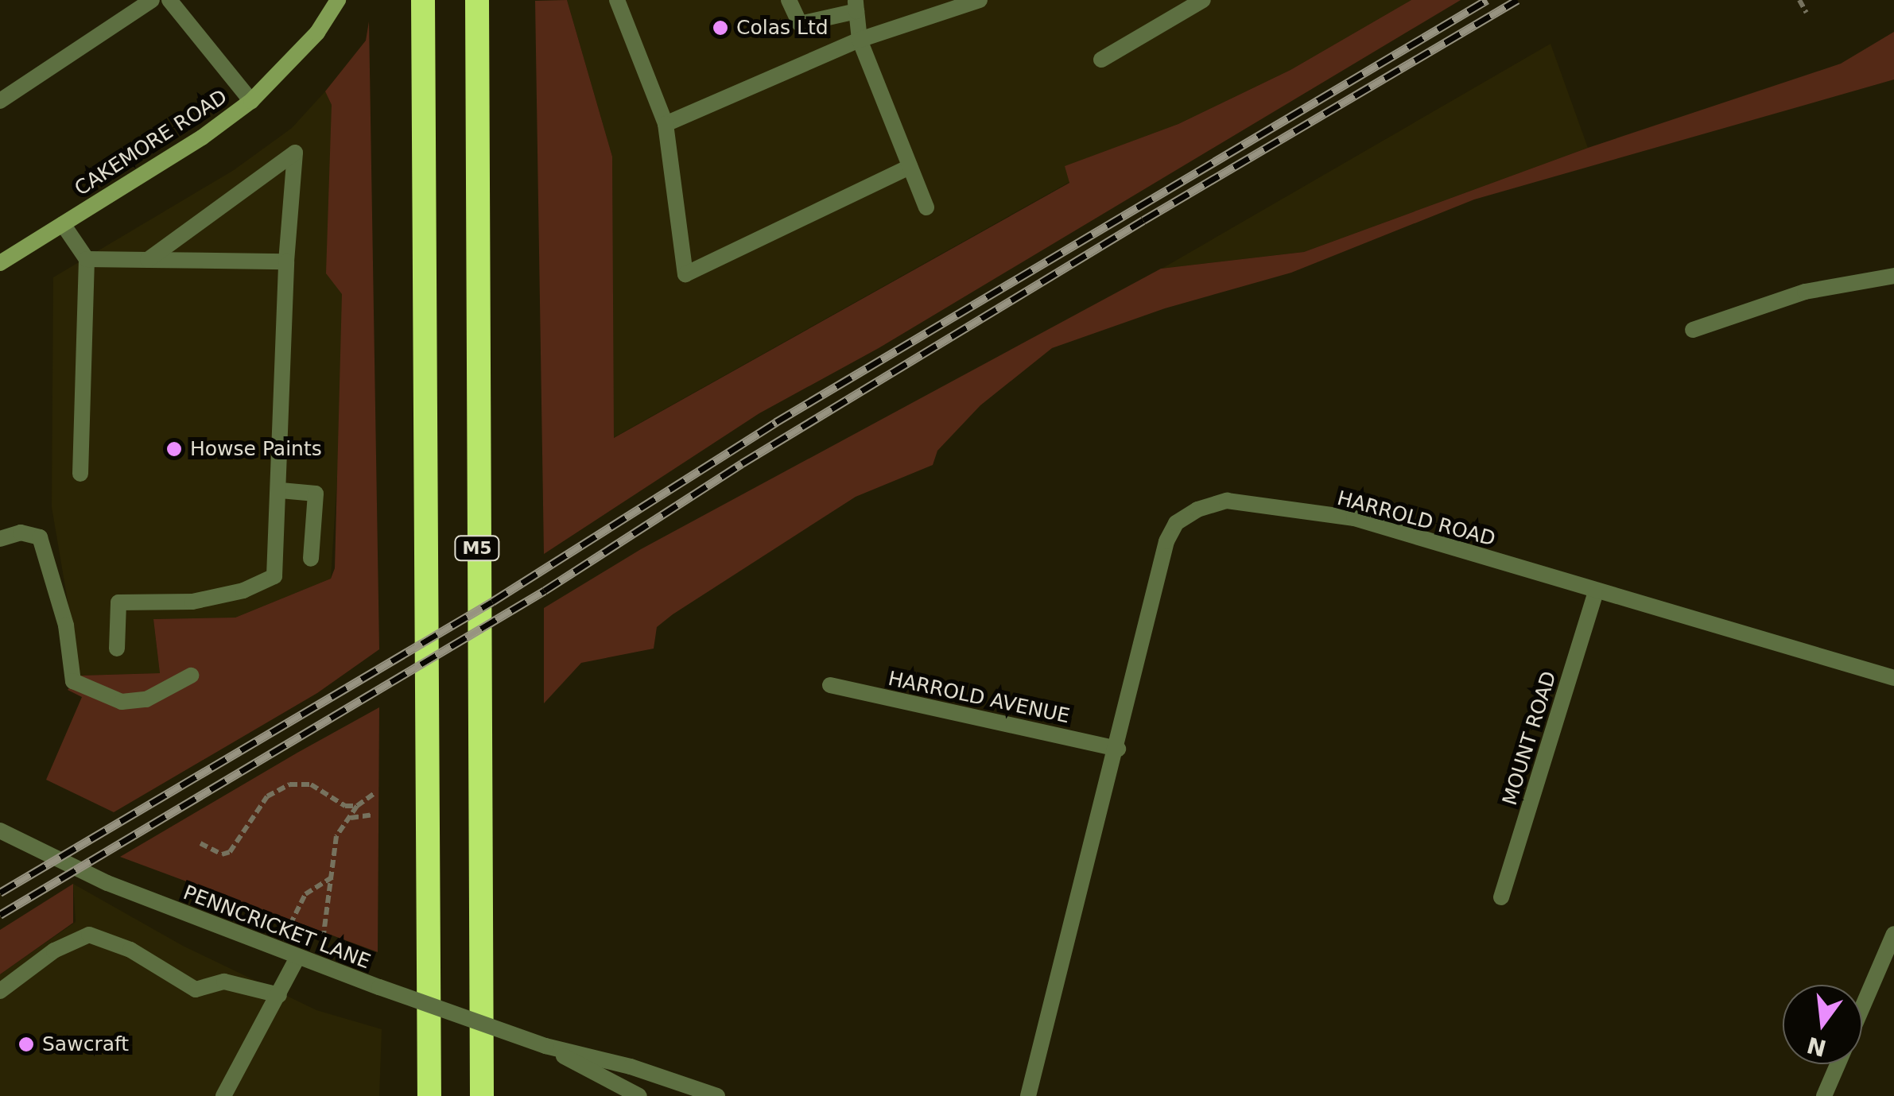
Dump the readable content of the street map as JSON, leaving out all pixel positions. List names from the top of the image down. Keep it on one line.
{"streets":{"highway":["M5"],"main road":["CAKEMORE ROAD"],"street":["HARROLD ROAD","HARROLD AVENUE","MOUNT ROAD","PENNCRICKET LANE"]},"crossings":[["HARROLD ROAD","HARROLD AVENUE"],["HARROLD ROAD","MOUNT ROAD"]],"places":["Colas Ltd","Howse Paints","Sawcraft"],"north":"bottom"}
